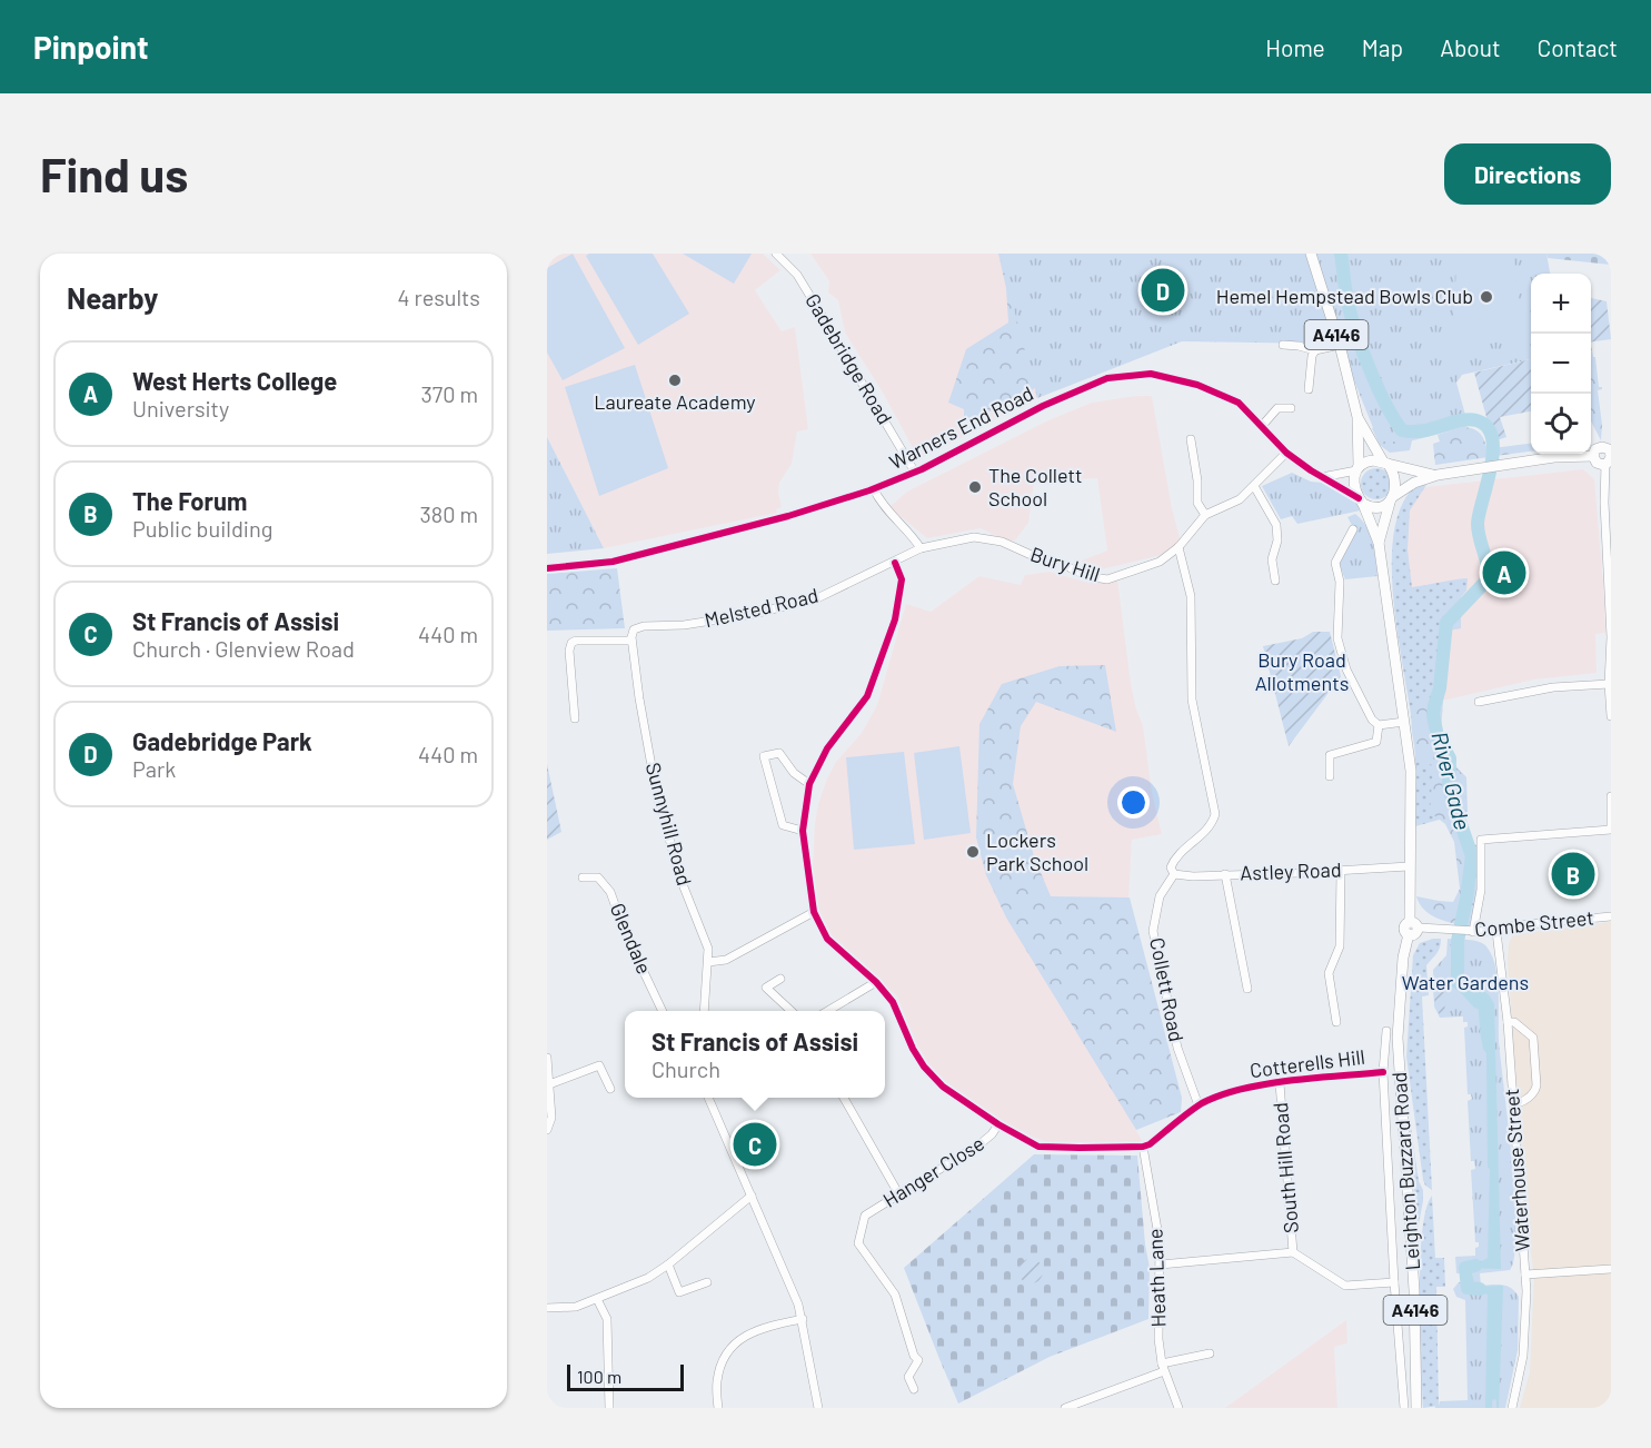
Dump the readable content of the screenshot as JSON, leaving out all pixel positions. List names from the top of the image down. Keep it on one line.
{"streets":{"main road":["A4146","Leighton Buzzard Road"],"street":["Gadebridge Road","Warners End Road","Bury Hill","Melsted Road","Sunnyhill Road","Astley Road","Combe Street","Glendale","Collett Road","Cotterells Hill","South Hill Road","Waterhouse Street","Hanger Close","Heath Lane"]},"crossings":[["A4146","Warners End Road"],["Gadebridge Road","Warners End Road"],["Warners End Road","Bury Hill"],["Bury Hill","Melsted Road"],["Bury Hill","Collett Road"],["Melsted Road","Sunnyhill Road"],["Astley Road","Collett Road"],["Combe Street","Waterhouse Street"],["Combe Street","Leighton Buzzard Road"],["Collett Road","Cotterells Hill"],["Cotterells Hill","South Hill Road"],["Cotterells Hill","Heath Lane"]],"water":["River Gade"],"parks":["Bury Road Allotments","Water Gardens"],"places":["Hemel Hempstead Bowls Club","Laureate Academy","The Collett School","Lockers Park School"],"scale_bar":"100 m","page":{"header":"Pinpoint","nav":["Home","Map","About","Contact"],"buttons":"Directions","title":"Find us","heading":["Nearby","4 results"],"pins":["D","A","B","C"],"map_buttons":["+","−"],"list":[{"mark":"A","name":"West Herts College","note":"University","value":"370 m"},{"mark":"B","name":"The Forum","note":"Public building","value":"380 m"},{"mark":"C","name":"St Francis of Assisi","note":"Church · Glenview Road","value":"440 m"},{"mark":"D","name":"Gadebridge Park","note":"Park","value":"440 m"}],"popup":["St Francis of Assisi","Church"],"scale":"100 m"}}
